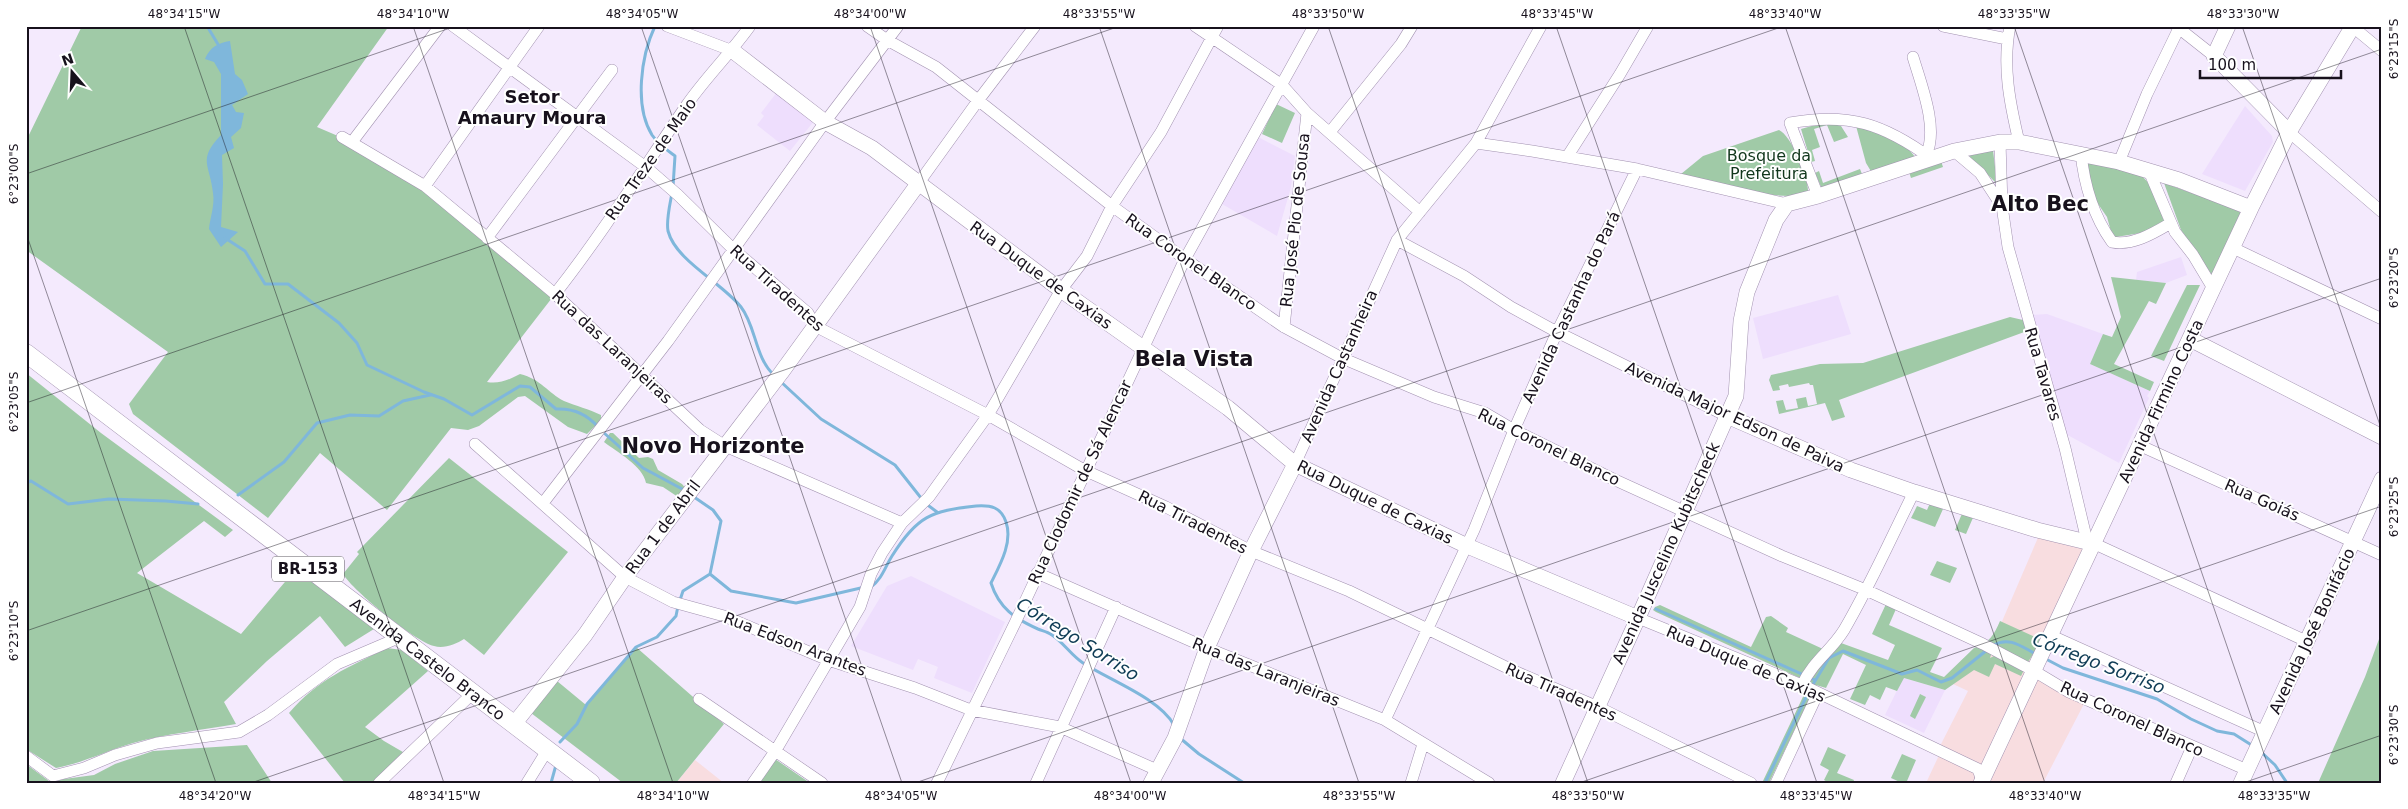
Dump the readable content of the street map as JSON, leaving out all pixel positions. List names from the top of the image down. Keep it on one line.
{"streets":{"main road":["BR-153","Avenida Castelo Branco"],"street":["Rua Treze de Maio","Rua José Pio de Sousa","Rua Coronel Blanco","Rua Duque de Caxias","Rua Tiradentes","Avenida Castanha do Pará","Rua das Laranjeiras","Avenida Castanheira","Rua Tavares","Avenida Firmino Costa","Avenida Major Edson de Paiva","Rua Clodomir de Sá Alencar","Rua Goiás","Rua 1 de Abril","Avenida Juscelino Kubitscheck","Avenida José Bonifácio","Rua Edson Arantes"]},"crossings":[["Rua Treze de Maio","Rua Duque de Caxias"],["Rua Treze de Maio","Rua Tiradentes"],["Rua Treze de Maio","Rua das Laranjeiras"],["Rua José Pio de Sousa","Rua Coronel Blanco"],["Rua Coronel Blanco","Avenida Castanha do Pará"],["Rua Coronel Blanco","Avenida Castanheira"],["Rua Coronel Blanco","Avenida Firmino Costa"],["Rua Coronel Blanco","Rua Clodomir de Sá Alencar"],["Rua Coronel Blanco","Avenida Juscelino Kubitscheck"],["Rua Coronel Blanco","Avenida José Bonifácio"],["Rua Duque de Caxias","Avenida Castanha do Pará"],["Rua Duque de Caxias","Avenida Castanheira"],["Rua Duque de Caxias","Avenida Firmino Costa"],["Rua Duque de Caxias","Rua Clodomir de Sá Alencar"],["Rua Duque de Caxias","Rua 1 de Abril"],["Rua Duque de Caxias","Avenida Juscelino Kubitscheck"],["Rua Tiradentes","Avenida Castanha do Pará"],["Rua Tiradentes","Avenida Castanheira"],["Rua Tiradentes","Rua Clodomir de Sá Alencar"],["Rua Tiradentes","Rua 1 de Abril"],["Rua Tiradentes","Avenida Juscelino Kubitscheck"],["Avenida Castanha do Pará","Rua das Laranjeiras"],["Avenida Castanha do Pará","Avenida Major Edson de Paiva"],["Rua das Laranjeiras","Avenida Castanheira"],["Rua das Laranjeiras","Rua Clodomir de Sá Alencar"],["Rua das Laranjeiras","Rua 1 de Abril"],["Avenida Castanheira","Avenida Major Edson de Paiva"],["Avenida Castanheira","Rua Edson Arantes"],["Rua Tavares","Avenida Firmino Costa"],["Rua Tavares","Avenida Major Edson de Paiva"],["Avenida Firmino Costa","Avenida Major Edson de Paiva"],["Avenida Firmino Costa","Rua Goiás"],["Avenida Major Edson de Paiva","Avenida Juscelino Kubitscheck"],["Rua Clodomir de Sá Alencar","Rua Edson Arantes"],["Rua Goiás","Avenida José Bonifácio"],["Rua 1 de Abril","Rua Edson Arantes"],["Rua 1 de Abril","Avenida Castelo Branco"]],"districts":["Setor Amaury Moura","Alto Bec","Bela Vista","Novo Horizonte"],"water":["Córrego Sorriso"],"parks":["Bosque da Prefeitura"],"scale_bar":"100 m","north":"top","coordinates":["48°34'15\"W","48°34'10\"W","48°34'05\"W","48°34'00\"W","48°33'55\"W","48°33'50\"W","48°33'45\"W","48°33'40\"W","48°33'35\"W","48°33'30\"W","6°23'15\"S","6°23'00\"S","6°23'20\"S","6°23'05\"S","6°23'25\"S","6°23'10\"S","6°23'30\"S","48°34'20\"W"]}
